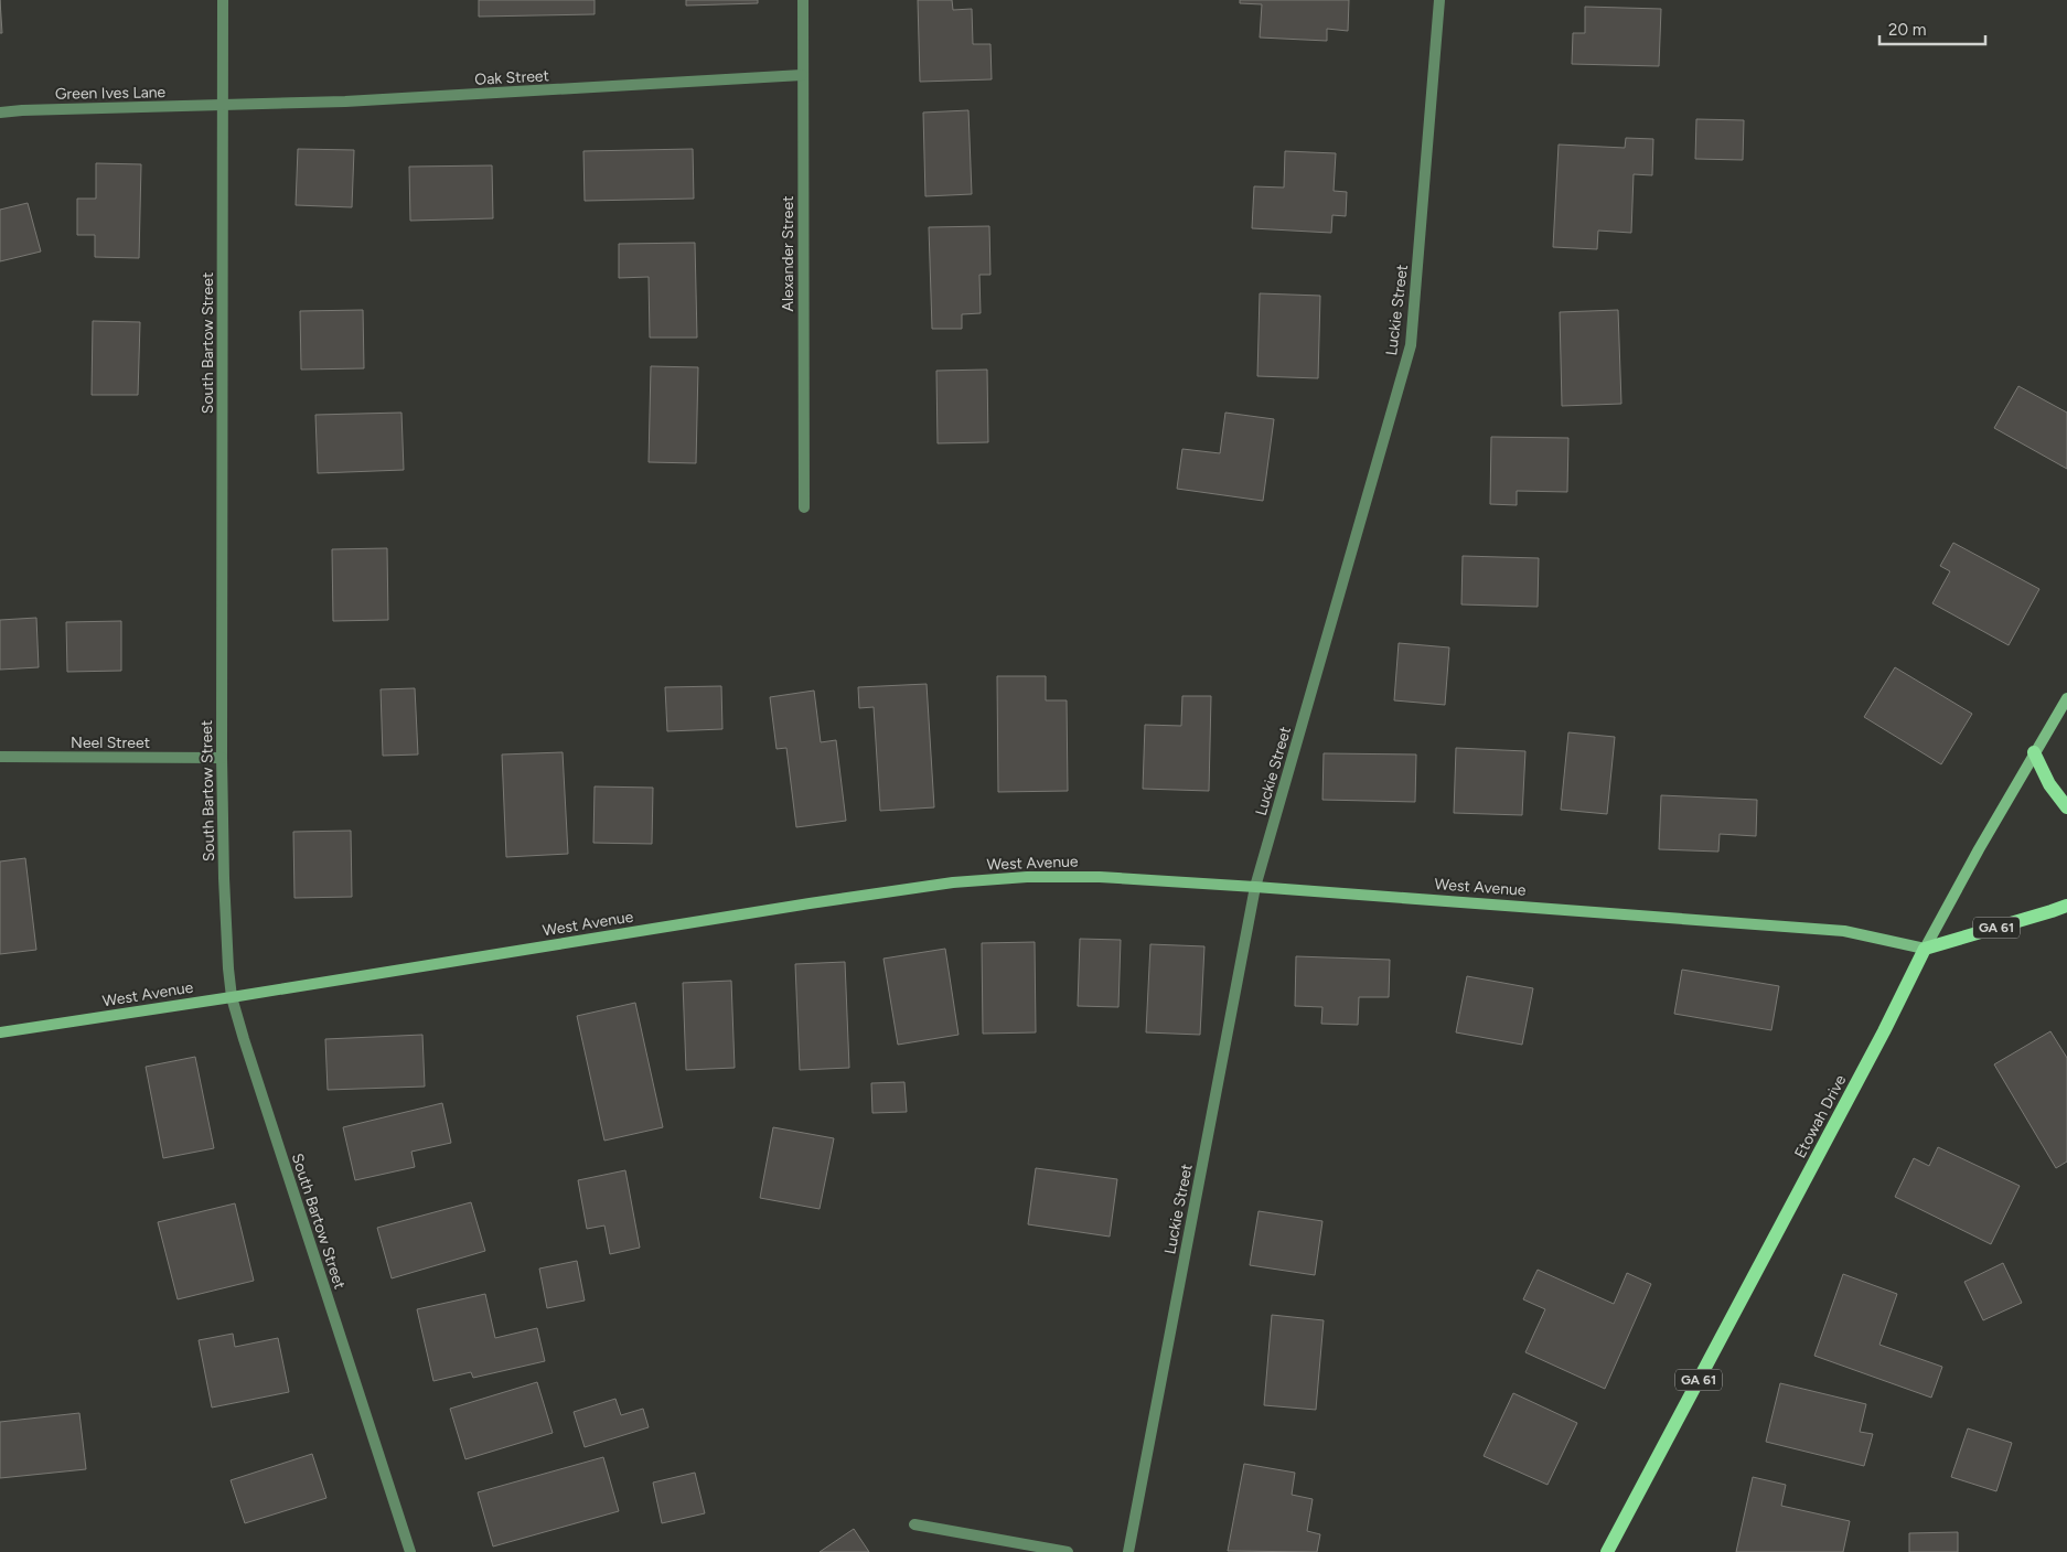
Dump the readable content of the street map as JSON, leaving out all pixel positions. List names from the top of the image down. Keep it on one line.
{"streets":{"main road":["West Avenue","GA 61","Etowah Drive"],"street":["Oak Street","Green Ives Lane","Alexander Street","Luckie Street","South Bartow Street","Neel Street"]},"crossings":[["Oak Street","Green Ives Lane"],["Oak Street","Alexander Street"],["Oak Street","South Bartow Street"],["Green Ives Lane","South Bartow Street"],["Luckie Street","West Avenue"],["South Bartow Street","Neel Street"],["South Bartow Street","West Avenue"],["West Avenue","Etowah Drive"]],"scale_bar":"20 m"}
